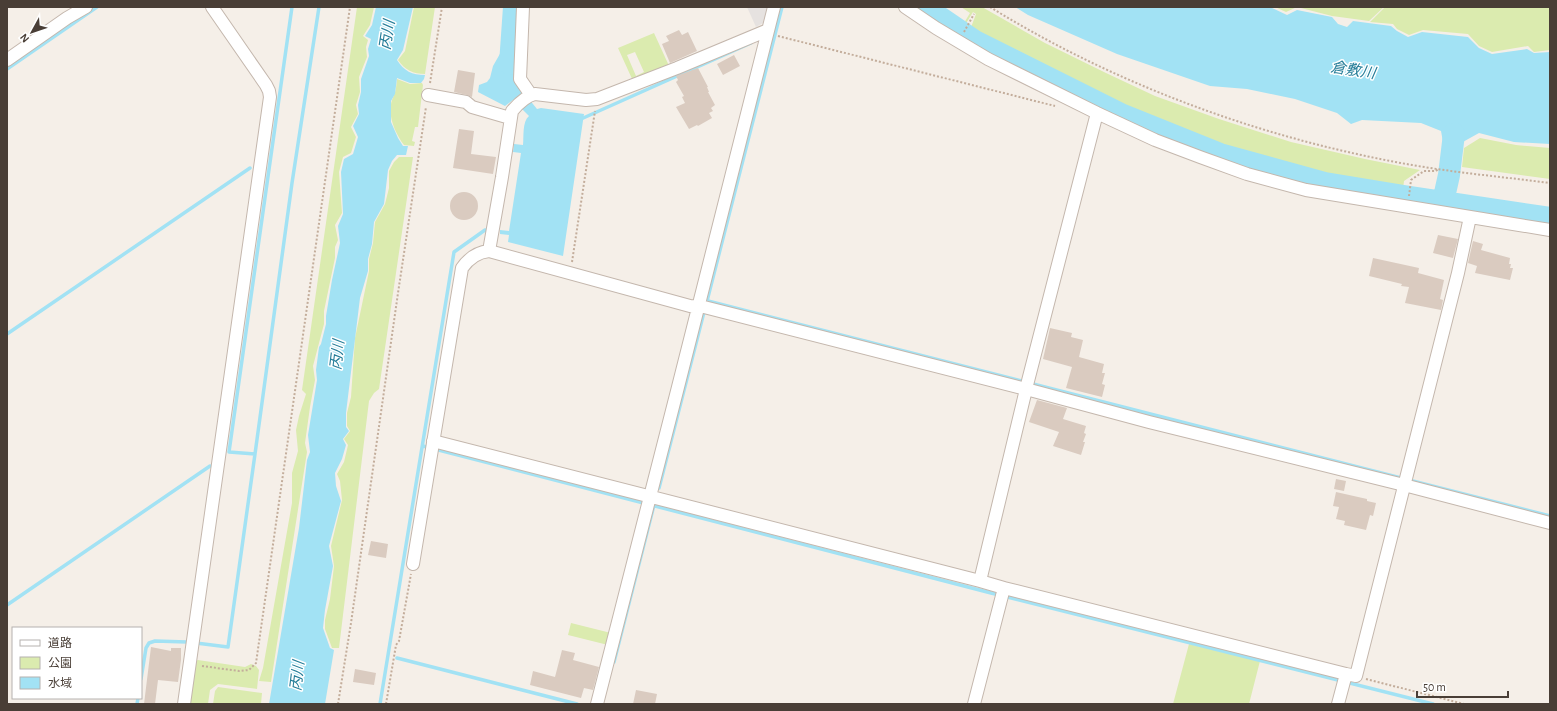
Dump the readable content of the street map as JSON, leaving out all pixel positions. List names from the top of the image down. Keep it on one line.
{"water":["丙川","倉敷川"],"legend":["道路","公園","水域"],"scale_bar":"50 m","north":"bottom left"}
